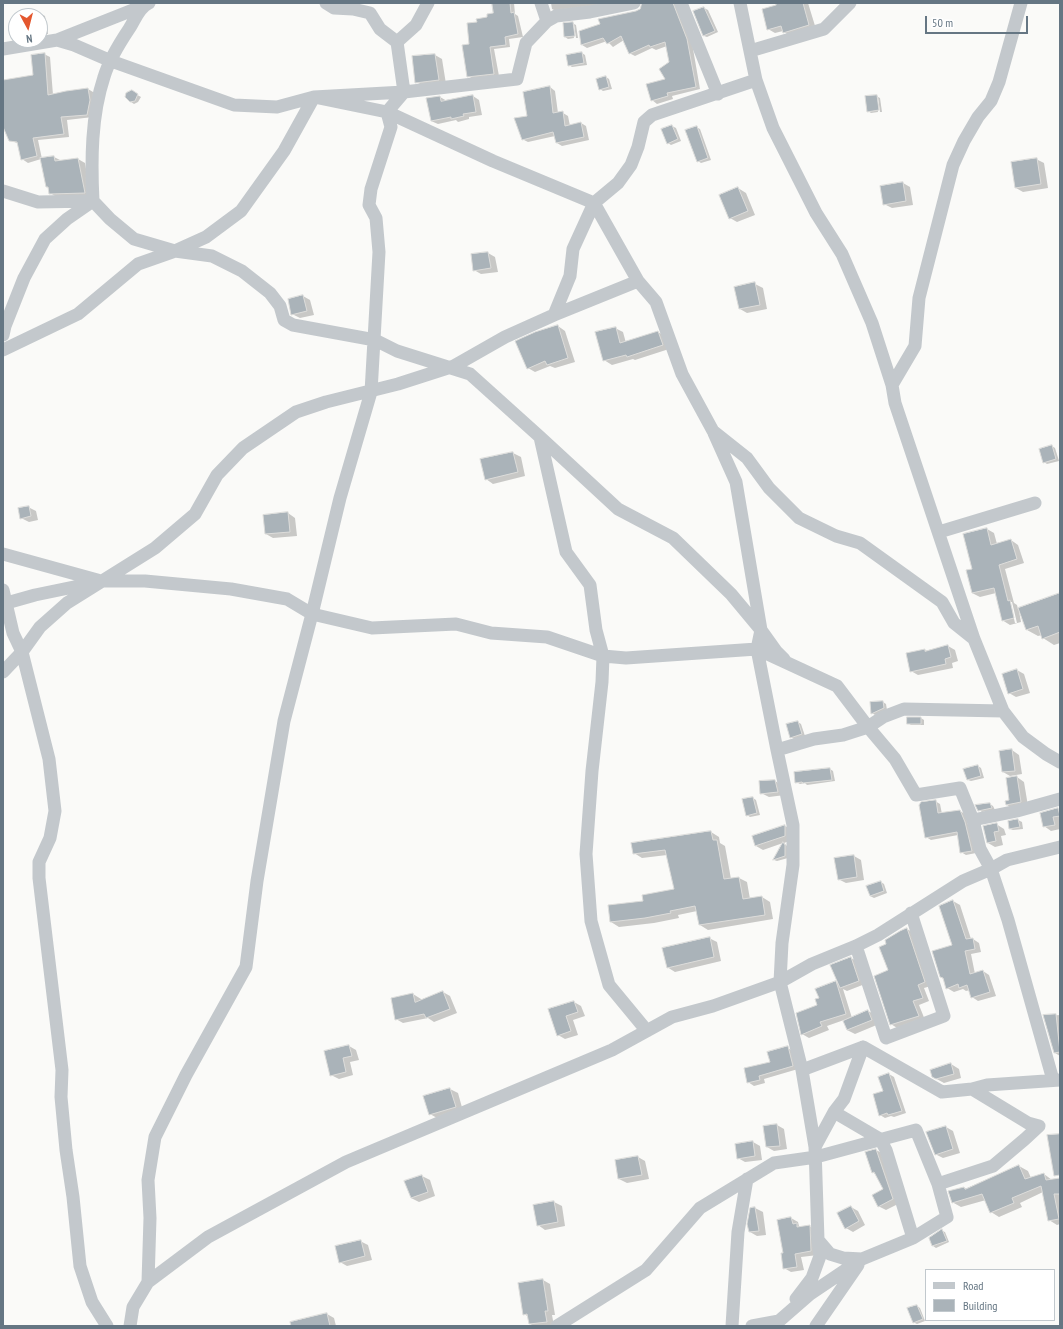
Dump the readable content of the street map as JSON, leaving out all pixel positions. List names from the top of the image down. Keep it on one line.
{"legend":["Road","Building"],"scale_bar":"50 m","north":"bottom"}
